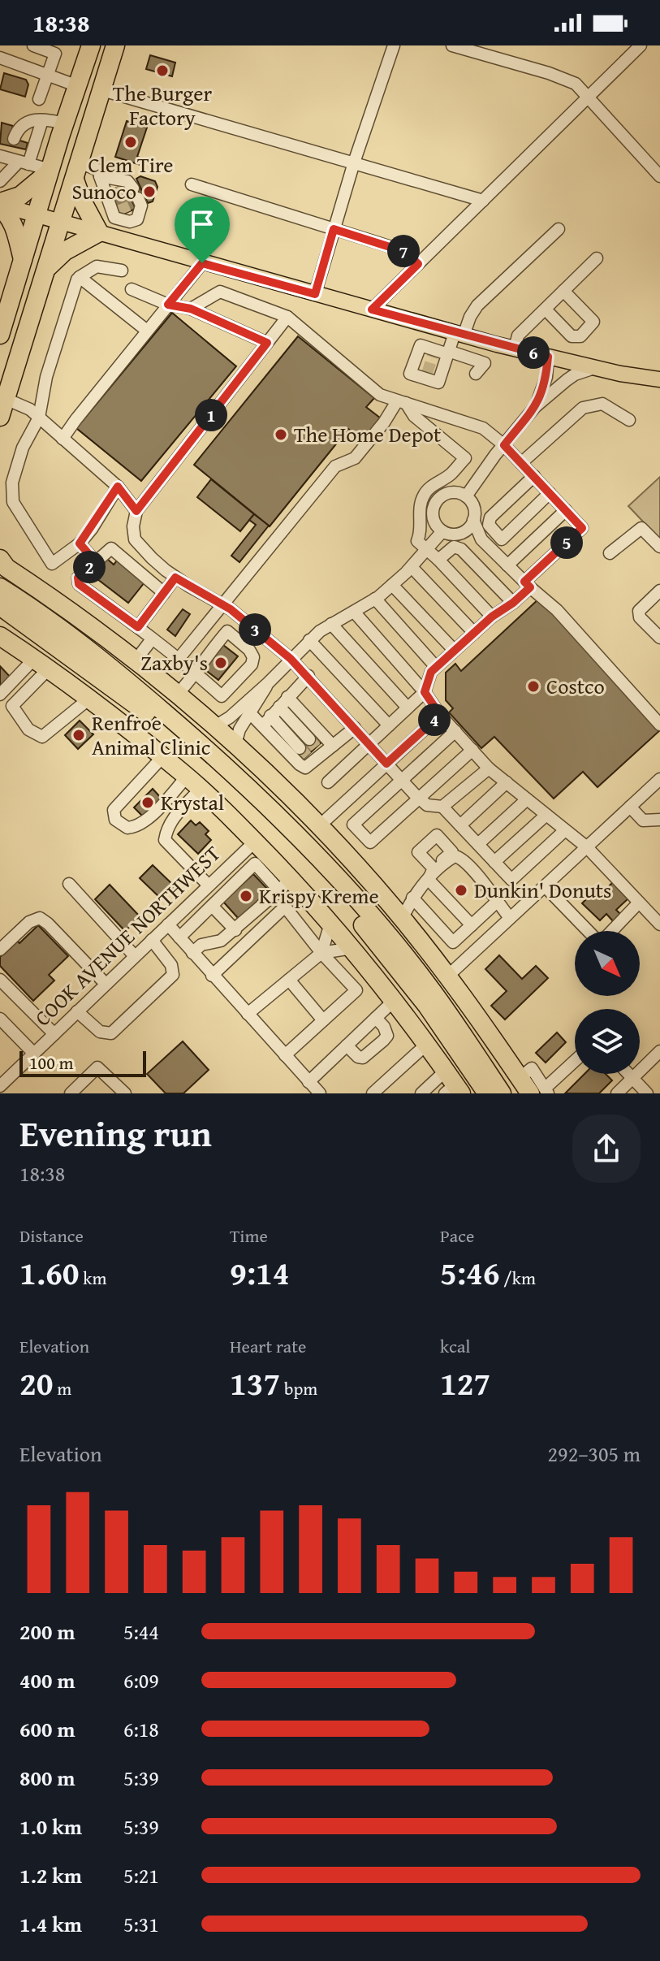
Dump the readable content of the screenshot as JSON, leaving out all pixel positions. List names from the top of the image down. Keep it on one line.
{"streets":{"street":["COOK AVENUE NORTHWEST"]},"places":["The Burger Factory","Clem Tire","Sunoco","The Home Depot","Zaxby's","Costco","Renfroe Animal Clinic","Krystal","Dunkin' Donuts","Krispy Kreme"],"scale_bar":"100 m","north":"bottom right","page":{"status":"18:38","pins":["7","6","1","5","2","3","4"],"scale":"100 m","heading":["Evening run","18:38"],"stats":[["Distance","1.60 km"],["Time","9:14"],["Pace","5:46 /km"],["Elevation","20 m"],["Heart rate","137 bpm"],["kcal","127"]],"chart":["Elevation","292–305 m"],"list":[{"name":"200 m","note":"5:44"},{"name":"400 m","note":"6:09"},{"name":"600 m","note":"6:18"},{"name":"800 m","note":"5:39"},{"name":"1.0 km","note":"5:39"},{"name":"1.2 km","note":"5:21"},{"name":"1.4 km","note":"5:31"}]}}
